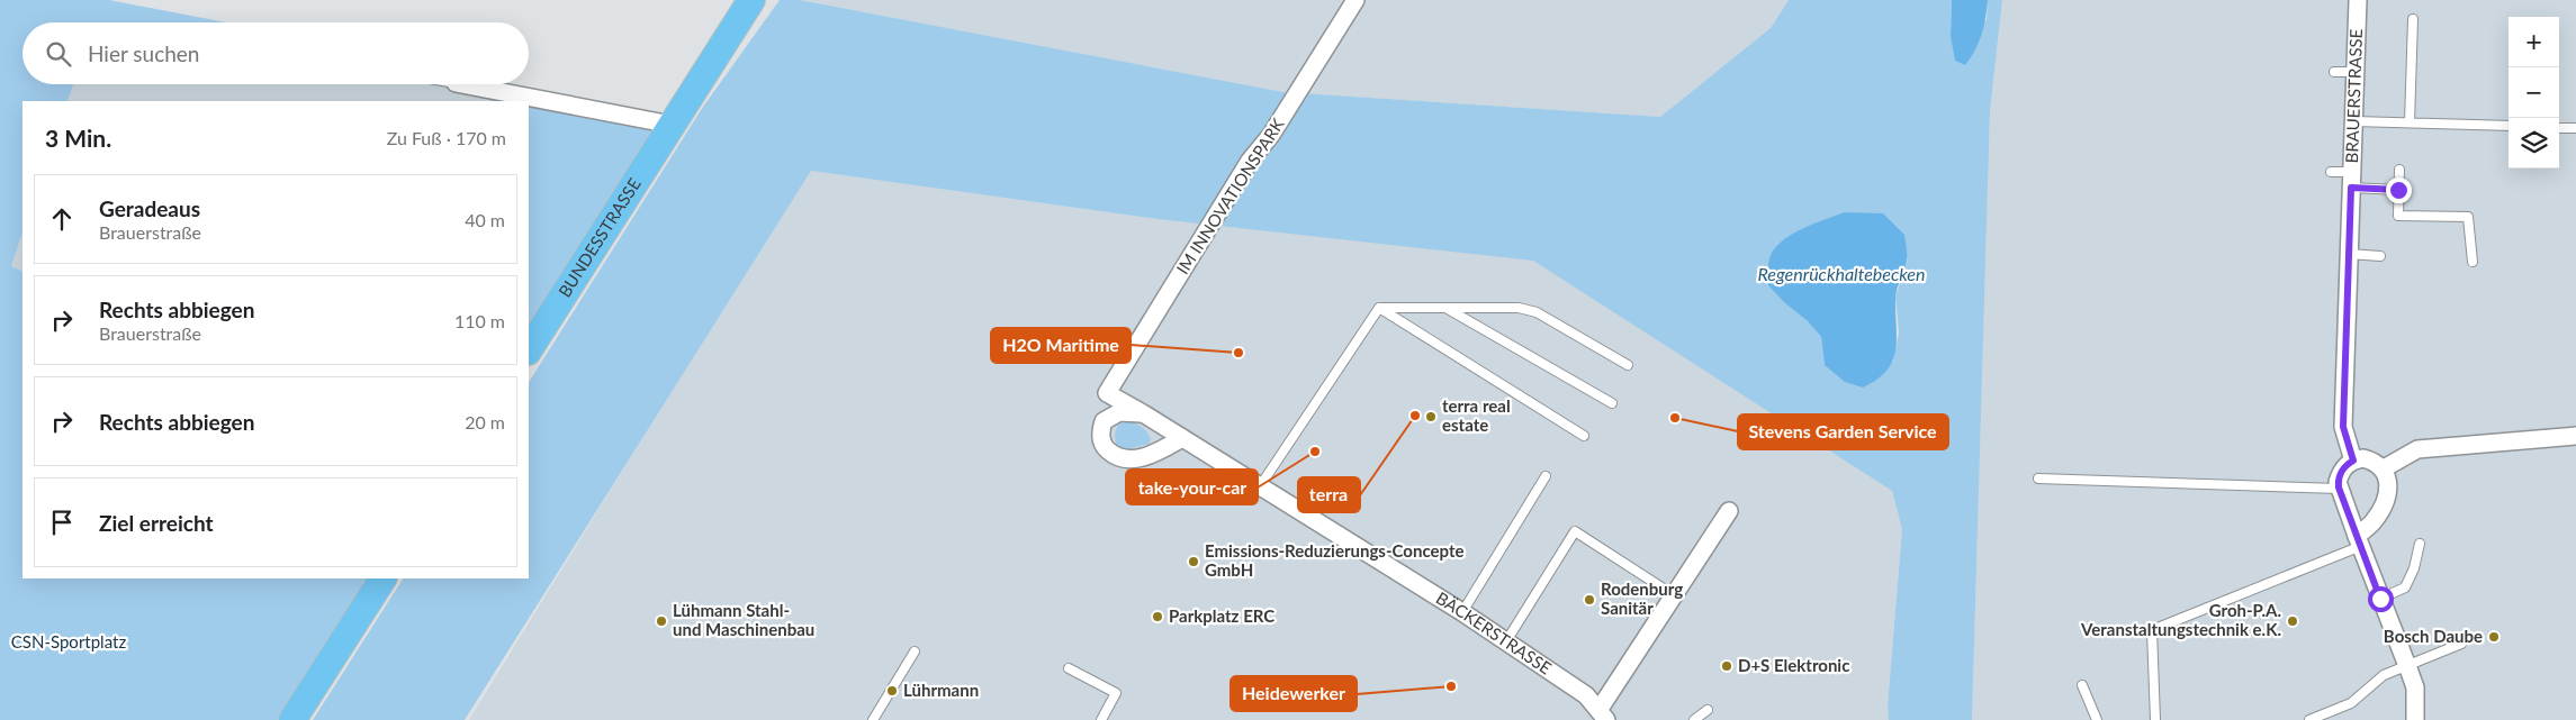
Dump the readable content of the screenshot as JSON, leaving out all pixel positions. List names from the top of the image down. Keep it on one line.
{"streets":{"main road":["BUNDESSTRASSE"],"street":["BRAUERSTRASSE","IM INNOVATIONSPARK","BÄCKERSTRASSE"]},"crossings":[["IM INNOVATIONSPARK","BÄCKERSTRASSE"]],"water":["Regenrückhaltebecken"],"parks":["CSN-Sportplatz"],"places":["H2O Maritime","terra","terra real estate","Stevens Garden Service","take-your-car","Emissions-Reduzierungs-Concepte GmbH","Rodenburg Sanitär","Parkplatz ERC","Lühmann Stahl- und Maschinenbau","Groh-P.A. Veranstaltungstechnik e.K.","Bosch Daube","D+S Elektronic","Heidewerker","Lührmann"],"page":{"map_buttons":["+","−"],"search":"Hier suchen","heading":["3 Min.","Zu Fuß · 170 m"],"list":[["Geradeaus","Brauerstraße","40 m"],["Rechts abbiegen","Brauerstraße","110 m"],["Rechts abbiegen","20 m"],"Ziel erreicht"]}}
